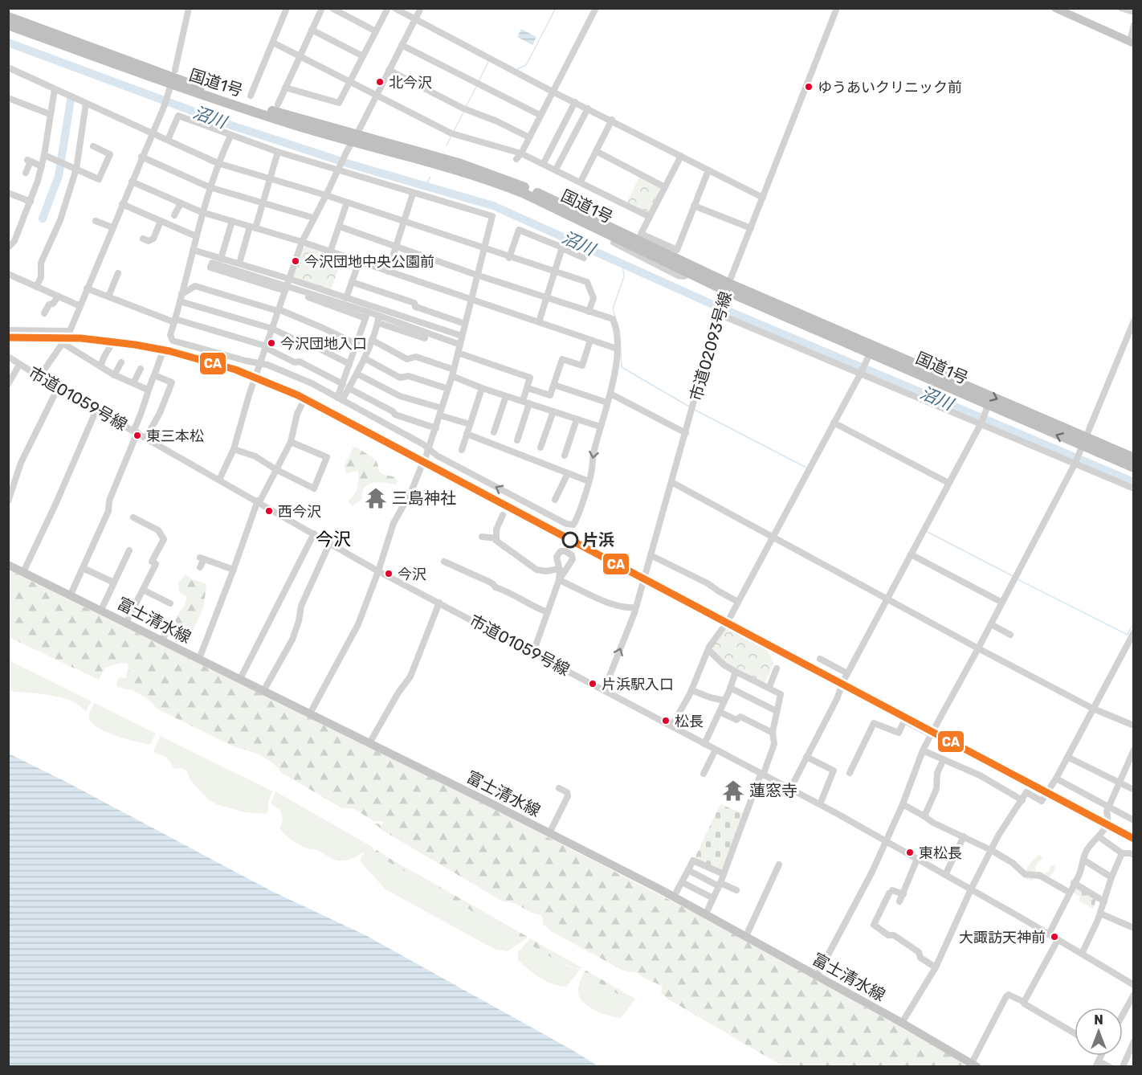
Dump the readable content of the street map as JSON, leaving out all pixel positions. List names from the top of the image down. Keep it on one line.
{"streets":{"highway":["国道1号"],"main road":["富士清水線"],"street":["市道02093号線","市道01059号線"]},"crossings":[["国道1号","市道02093号線"],["市道02093号線","市道01059号線"]],"districts":["今沢"],"water":["沼川"],"places":{"other":["北今沢","ゆうあいクリニック前","今沢団地中央公園前","今沢団地入口","東三本松","西今沢","片浜","今沢","片浜駅入口","松長","東松長","大諏訪天神前"],"temple":["三島神社","蓮窓寺"]},"lines":["transit line CA"],"north":"top"}
